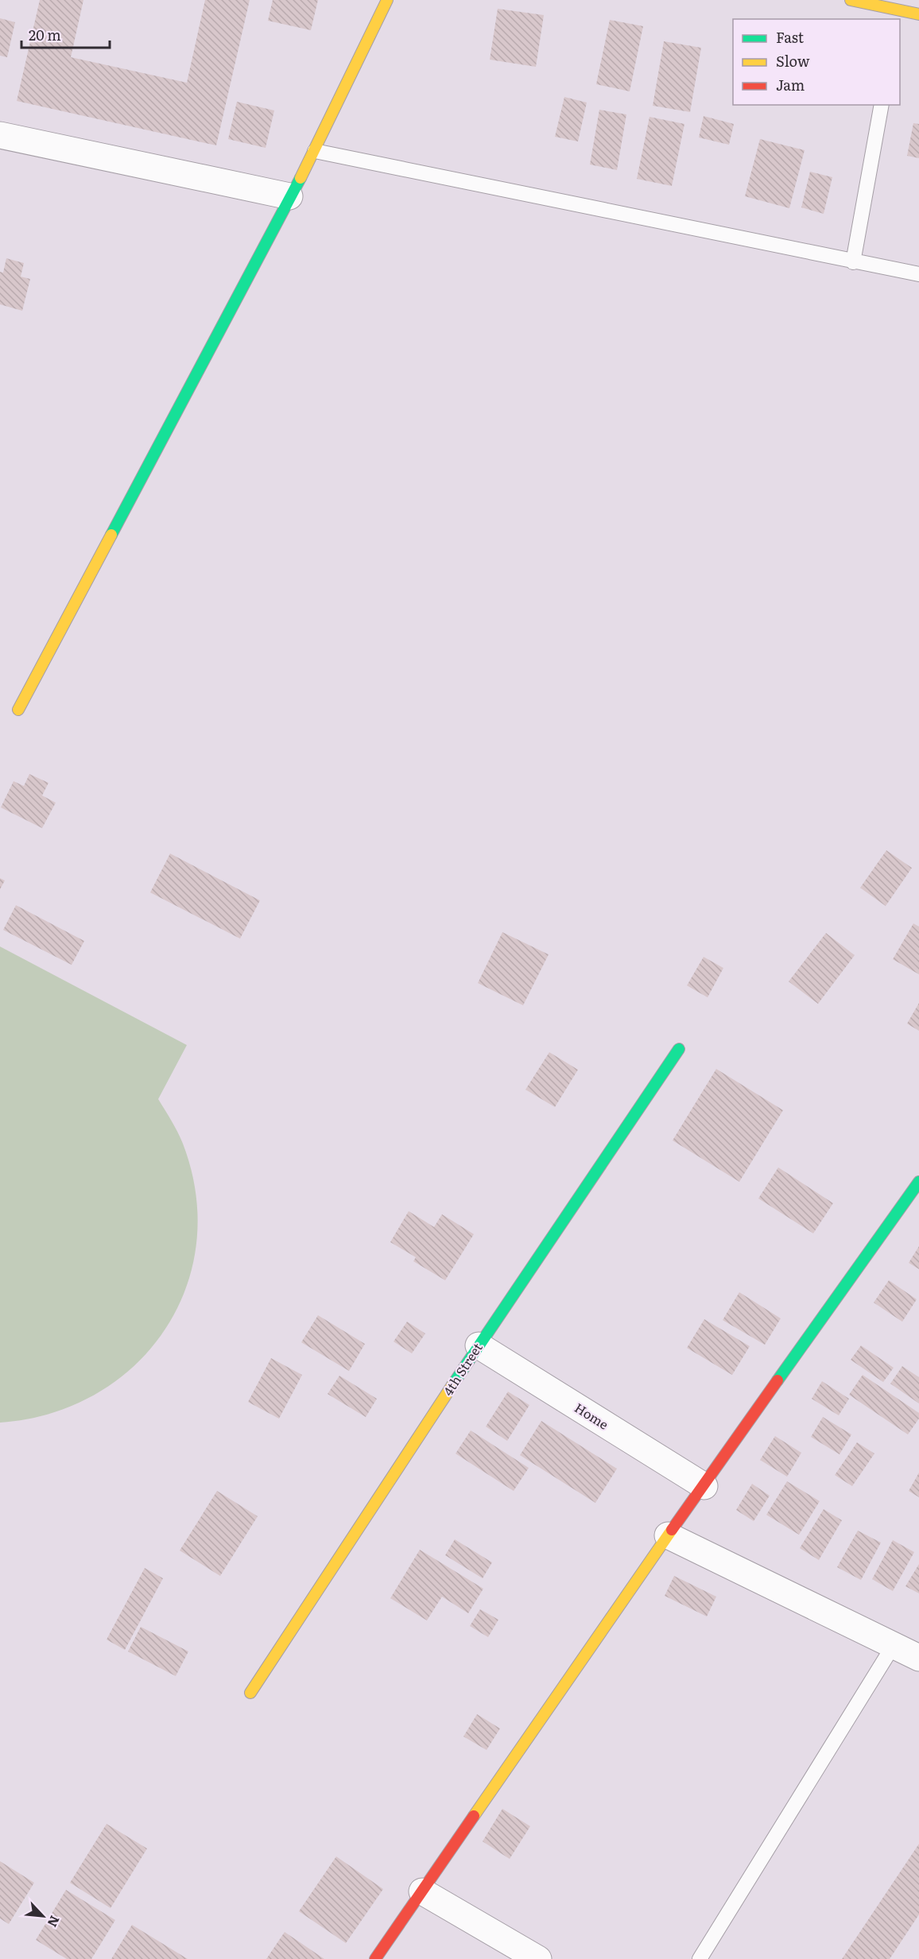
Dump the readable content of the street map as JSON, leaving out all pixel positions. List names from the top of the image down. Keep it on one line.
{"streets":{"street":["4th Street","Home"]},"crossings":[["4th Street","Home"]],"legend":["Fast","Slow","Jam"],"scale_bar":"20 m","north":"bottom right"}
